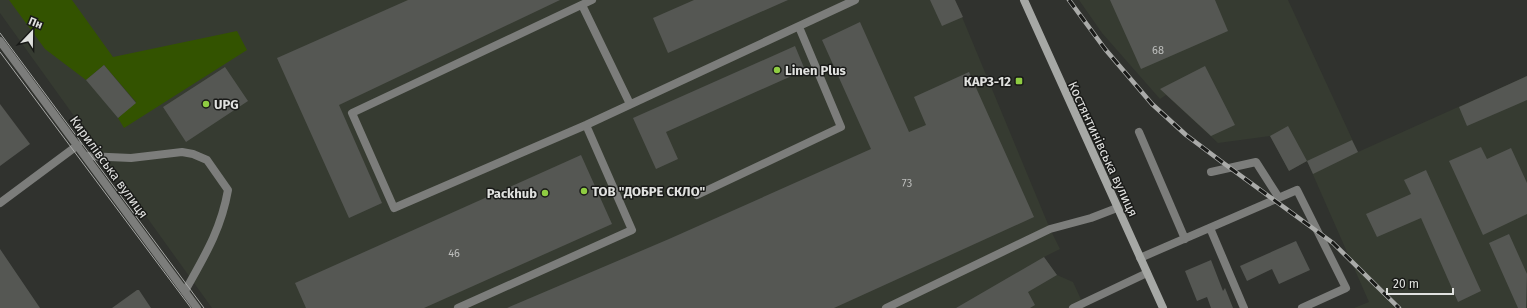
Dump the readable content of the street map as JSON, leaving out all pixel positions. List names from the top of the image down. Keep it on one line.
{"streets":{"main road":["Костянтинівська вулиця"],"street":["Кирилівська вулиця"]},"places":{"other":["Linen Plus","UPG","ТОВ \"ДОБРЕ СКЛО\"","Packhub"],"transit":["КАРЗ-12"]},"house_numbers":["68","73","46"],"scale_bar":"20 m","north":"top"}
